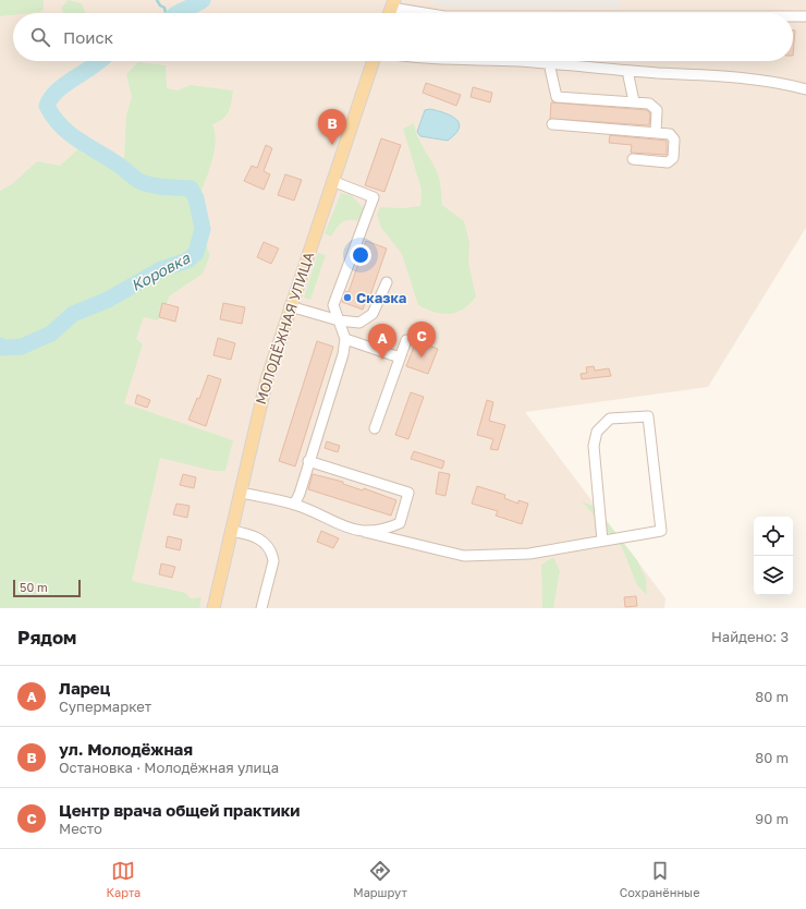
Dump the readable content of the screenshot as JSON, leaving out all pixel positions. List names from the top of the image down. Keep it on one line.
{"streets":{"main road":["МОЛОДЁЖНАЯ УЛИЦА"]},"water":["Коровка"],"places":["Сказка"],"scale_bar":"50 m","page":{"search":"Поиск","pins":["B","C","A"],"scale":"50 m","heading":["Рядом","Найдено: 3"],"list":[{"mark":"A","name":"Ларец","note":"Супермаркет","value":"80 m"},{"mark":"B","name":"ул. Молодёжная","note":"Остановка · Молодёжная улица","value":"80 m"},{"mark":"C","name":"Центр врача общей практики","note":"Место","value":"90 m"}],"nav":["Карта","Маршрут","Сохранённые"]}}
